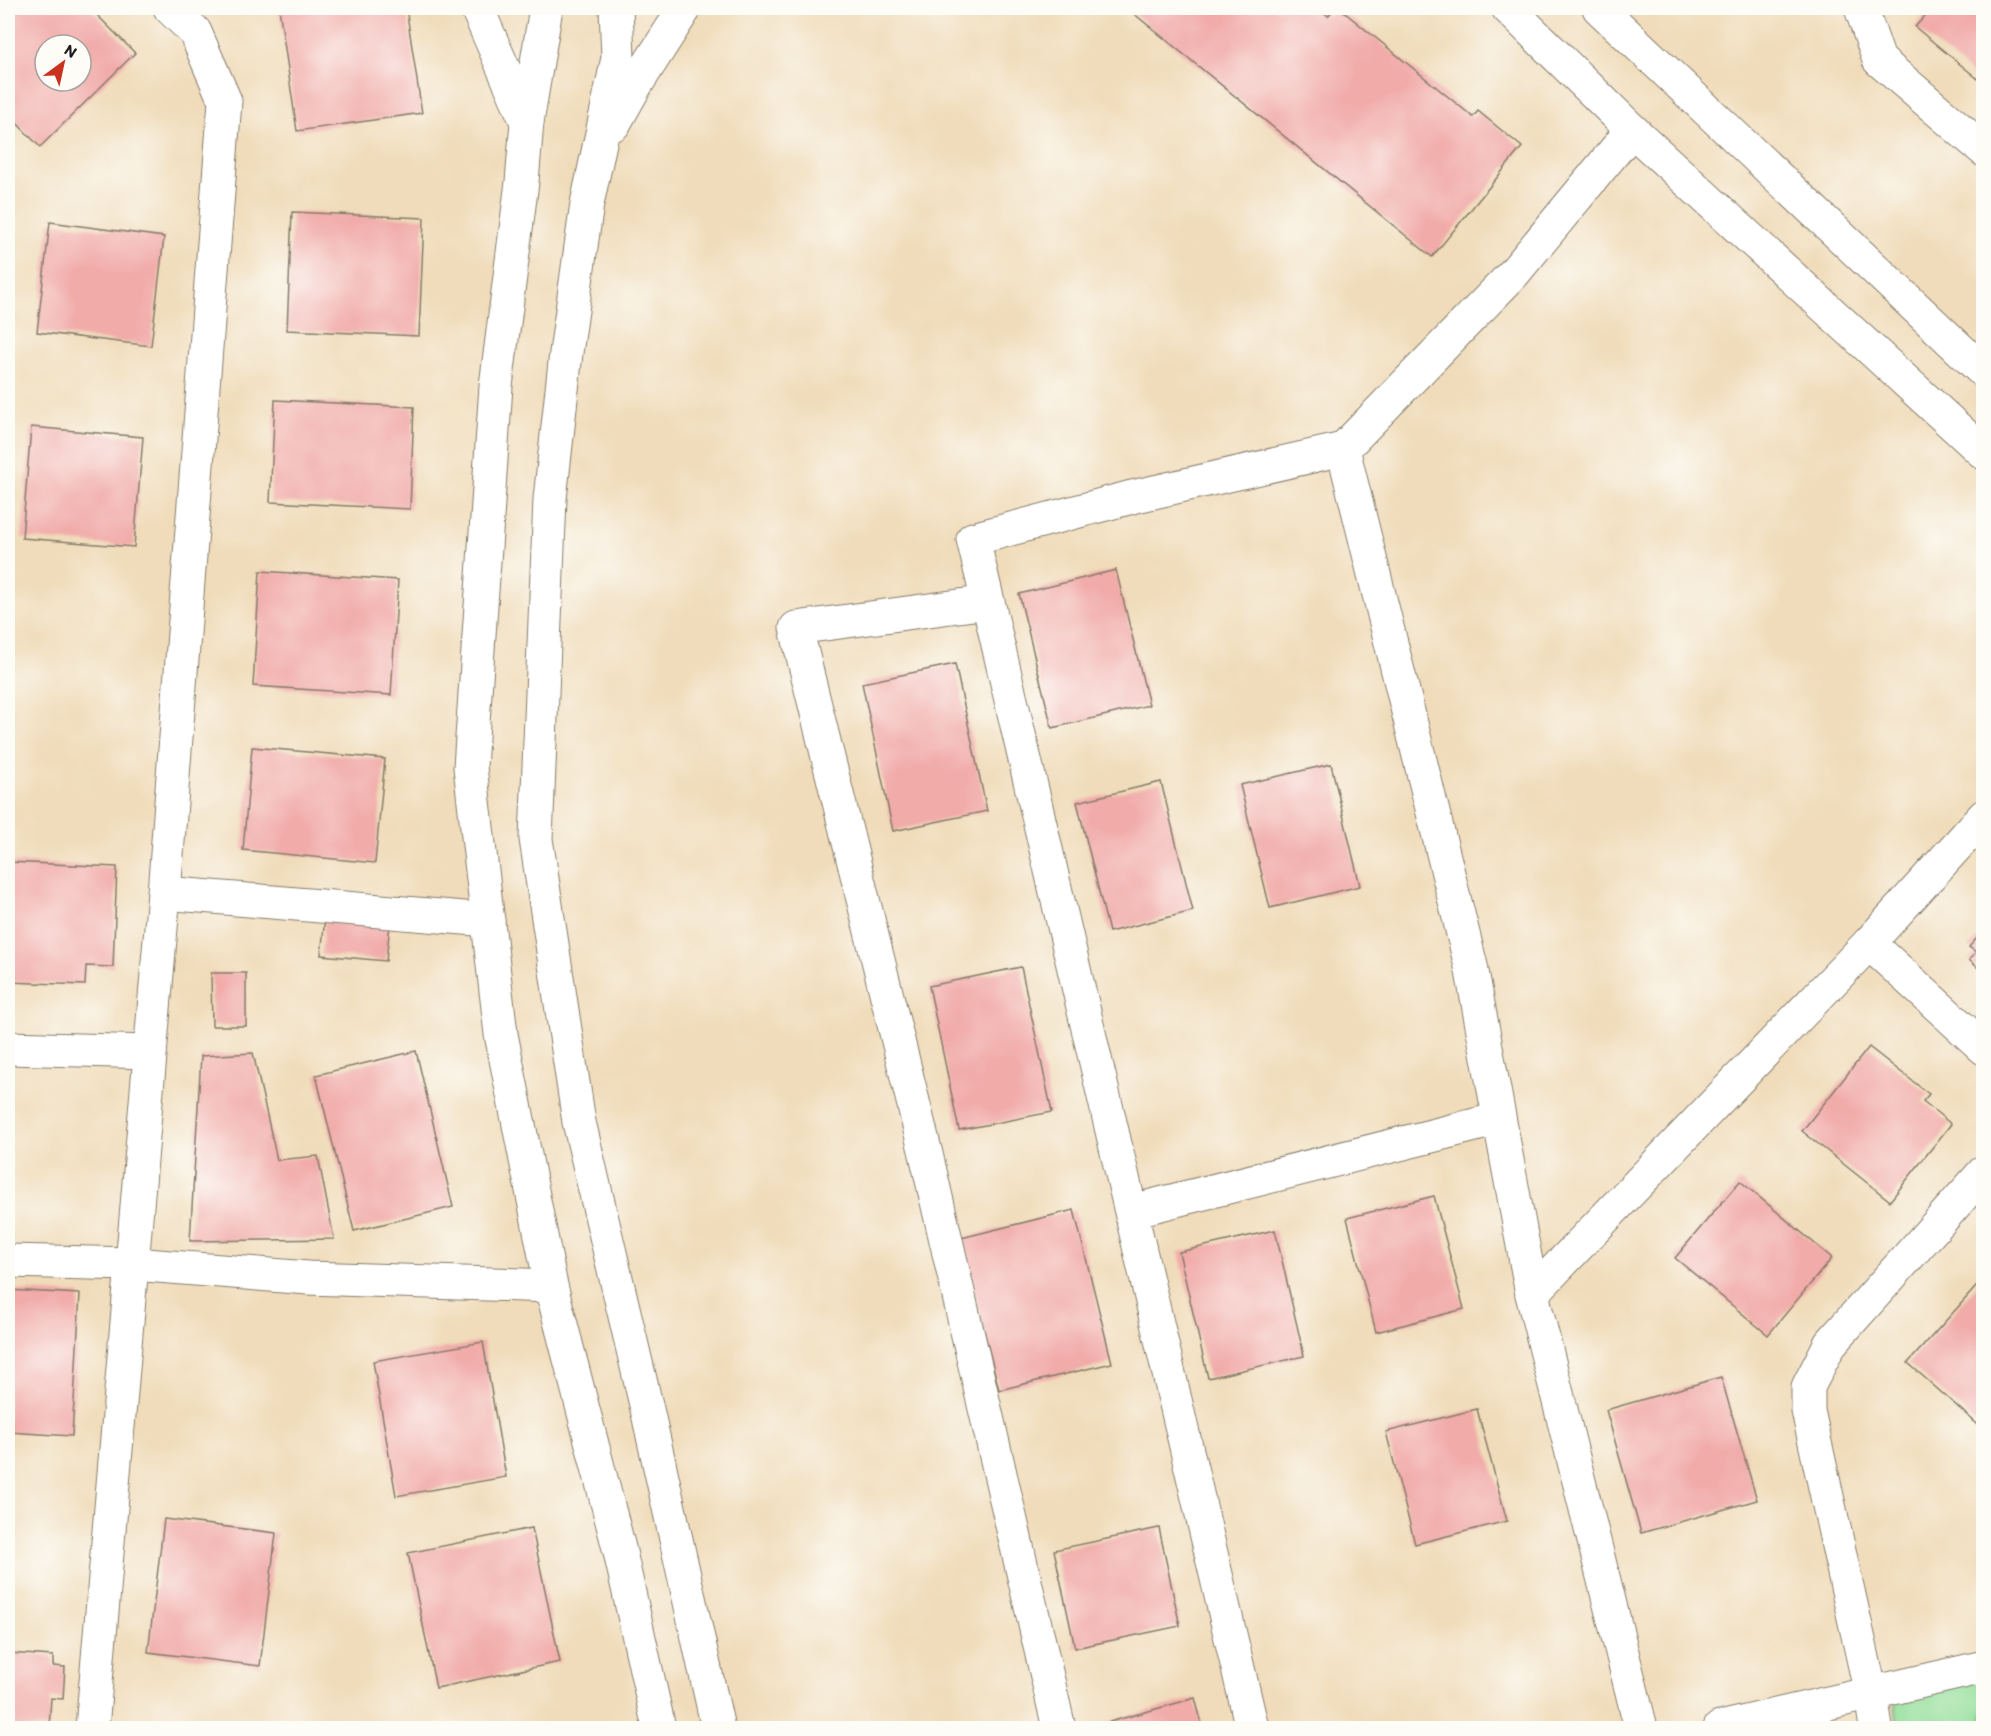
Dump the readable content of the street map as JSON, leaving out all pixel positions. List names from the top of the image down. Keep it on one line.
{"north":"top right"}
